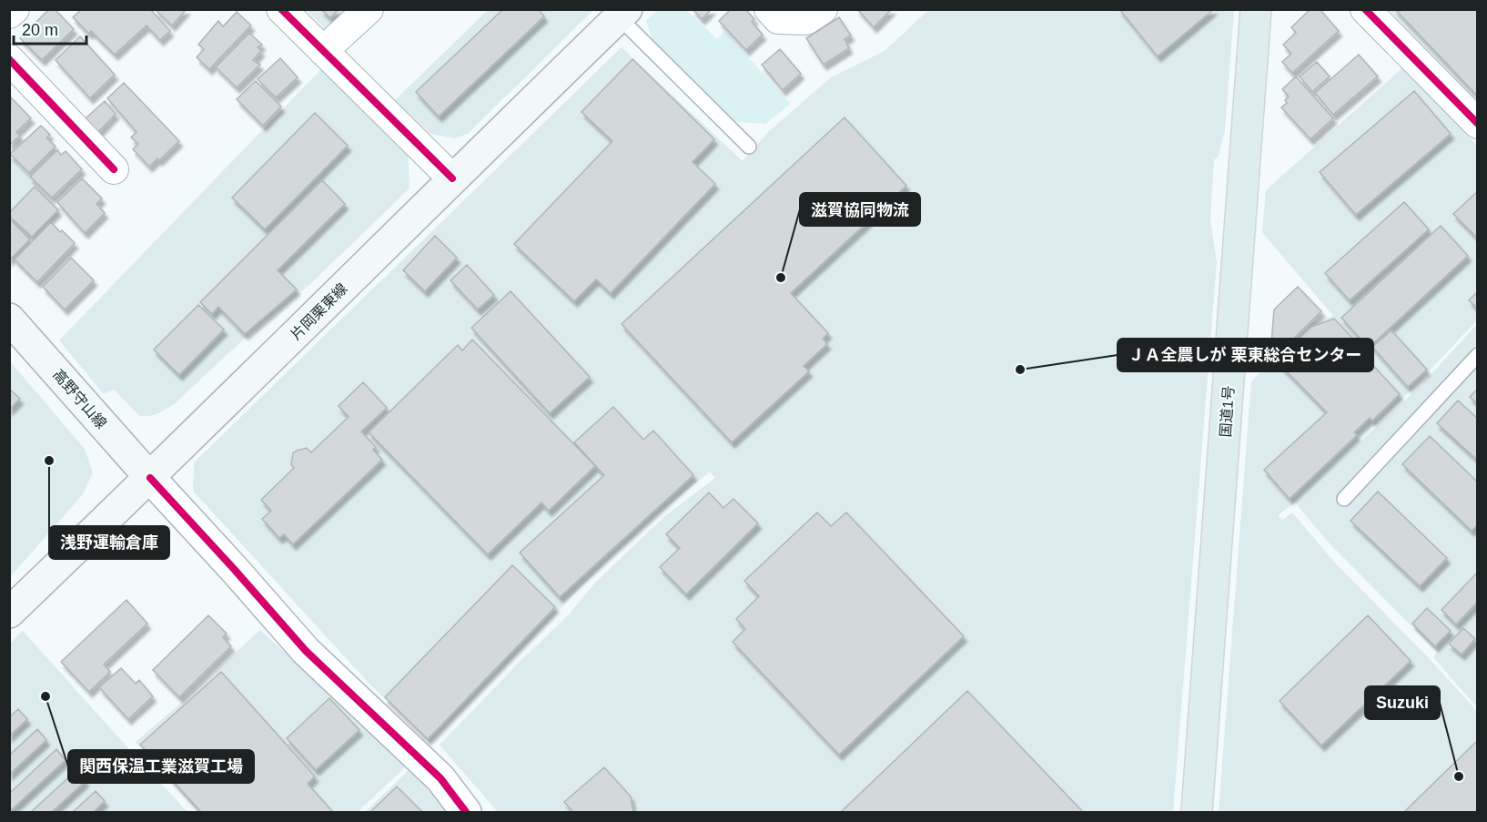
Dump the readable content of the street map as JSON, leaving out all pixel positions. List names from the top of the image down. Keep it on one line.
{"streets":{"highway":["国道1号"],"main road":["片岡栗東線","高野守山線"]},"crossings":[["片岡栗東線","高野守山線"]],"places":["滋賀協同物流","ＪＡ全農しが 栗東総合センター","浅野運輸倉庫","関西保温工業滋賀工場","Suzuki"],"scale_bar":"20 m"}
